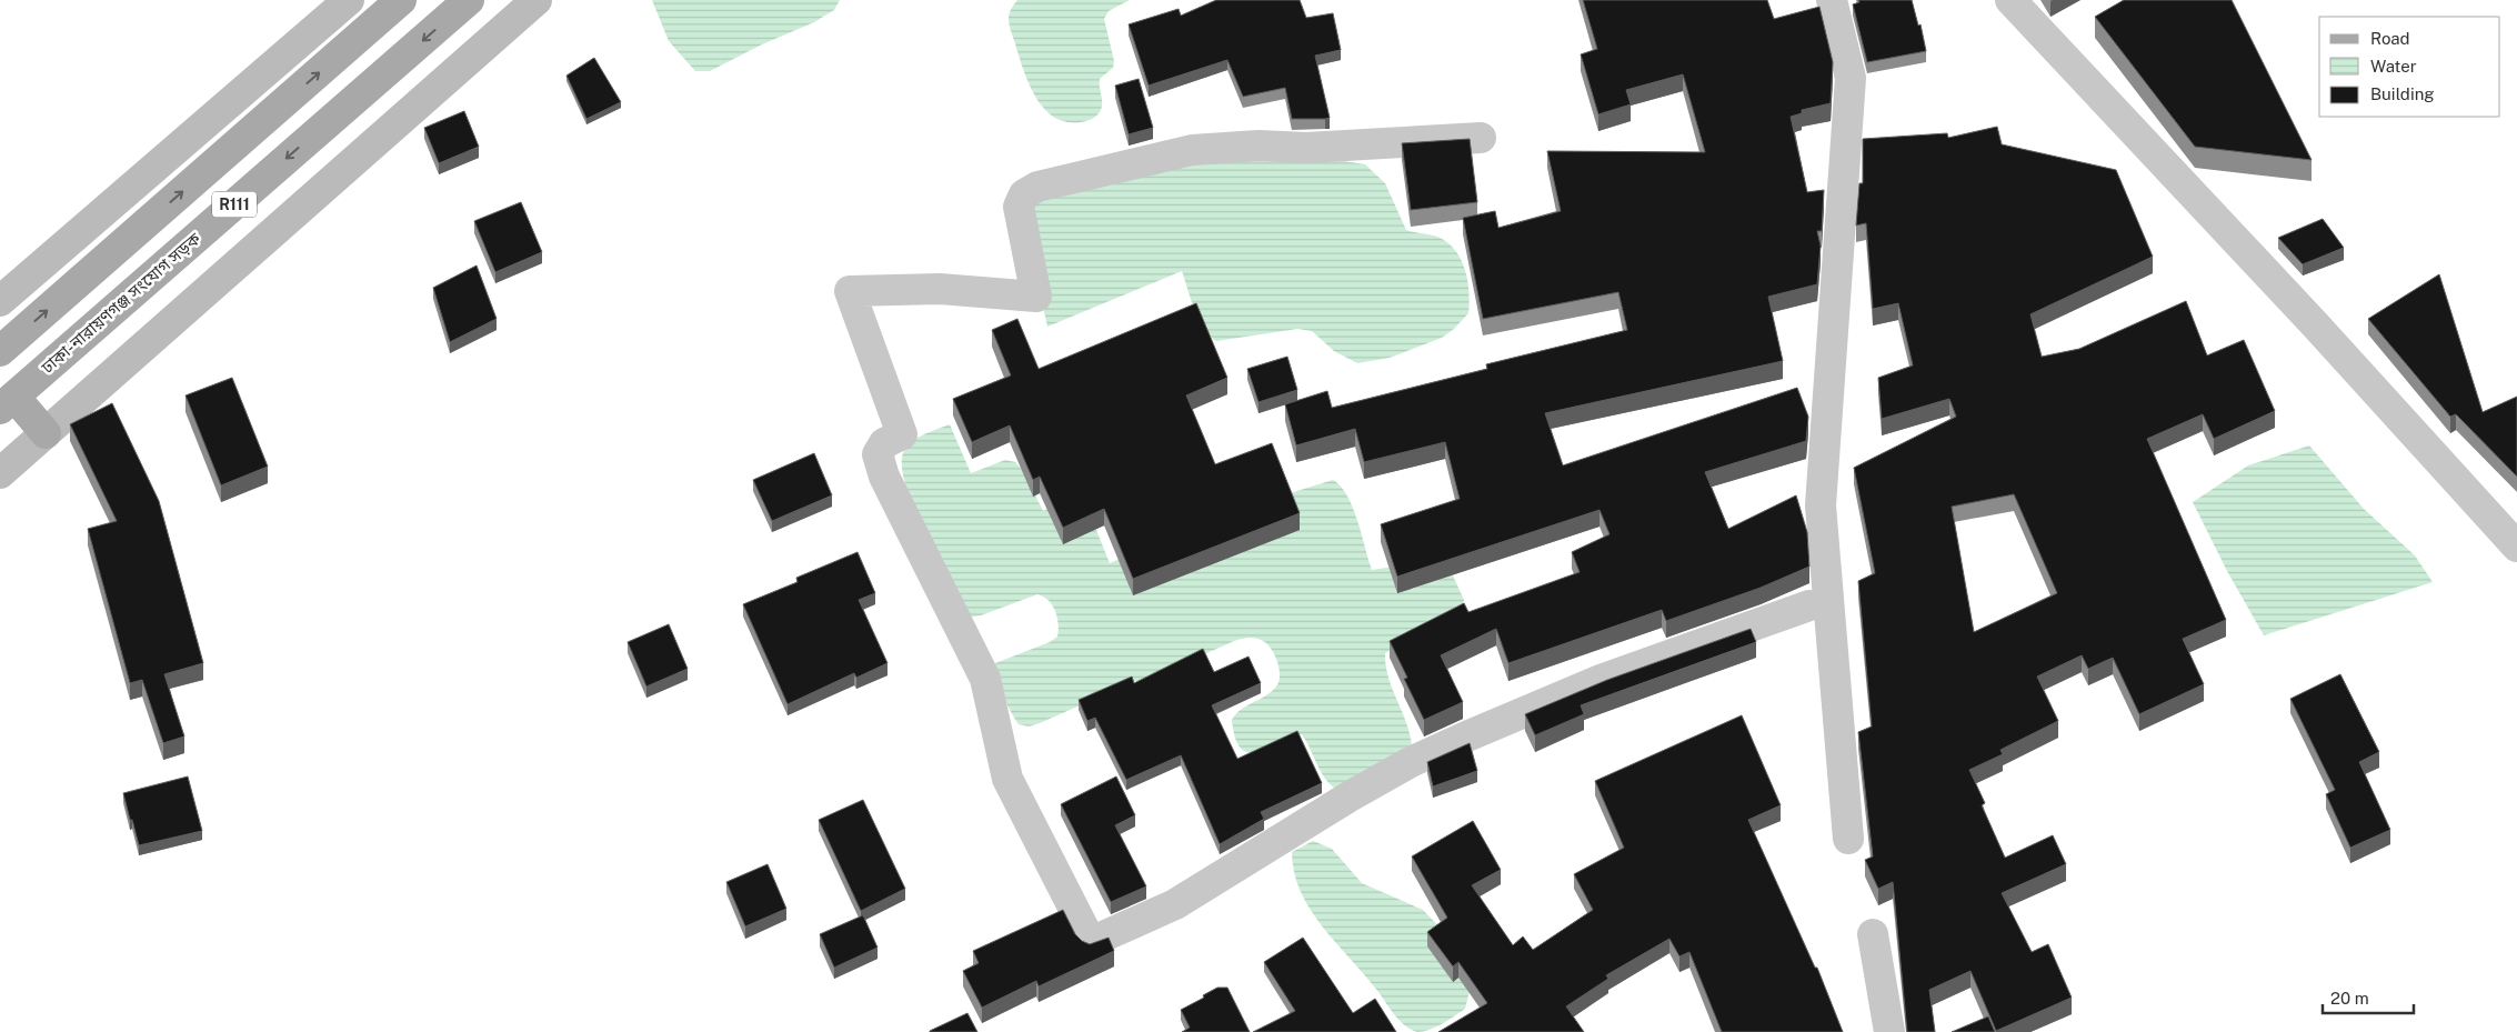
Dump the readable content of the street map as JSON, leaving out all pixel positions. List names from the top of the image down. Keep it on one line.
{"streets":{"main road":["R111","ঢাকা-নারায়ণগঞ্জ সংযোগ সড়ক"]},"legend":["Road","Water","Building"],"scale_bar":"20 m"}
